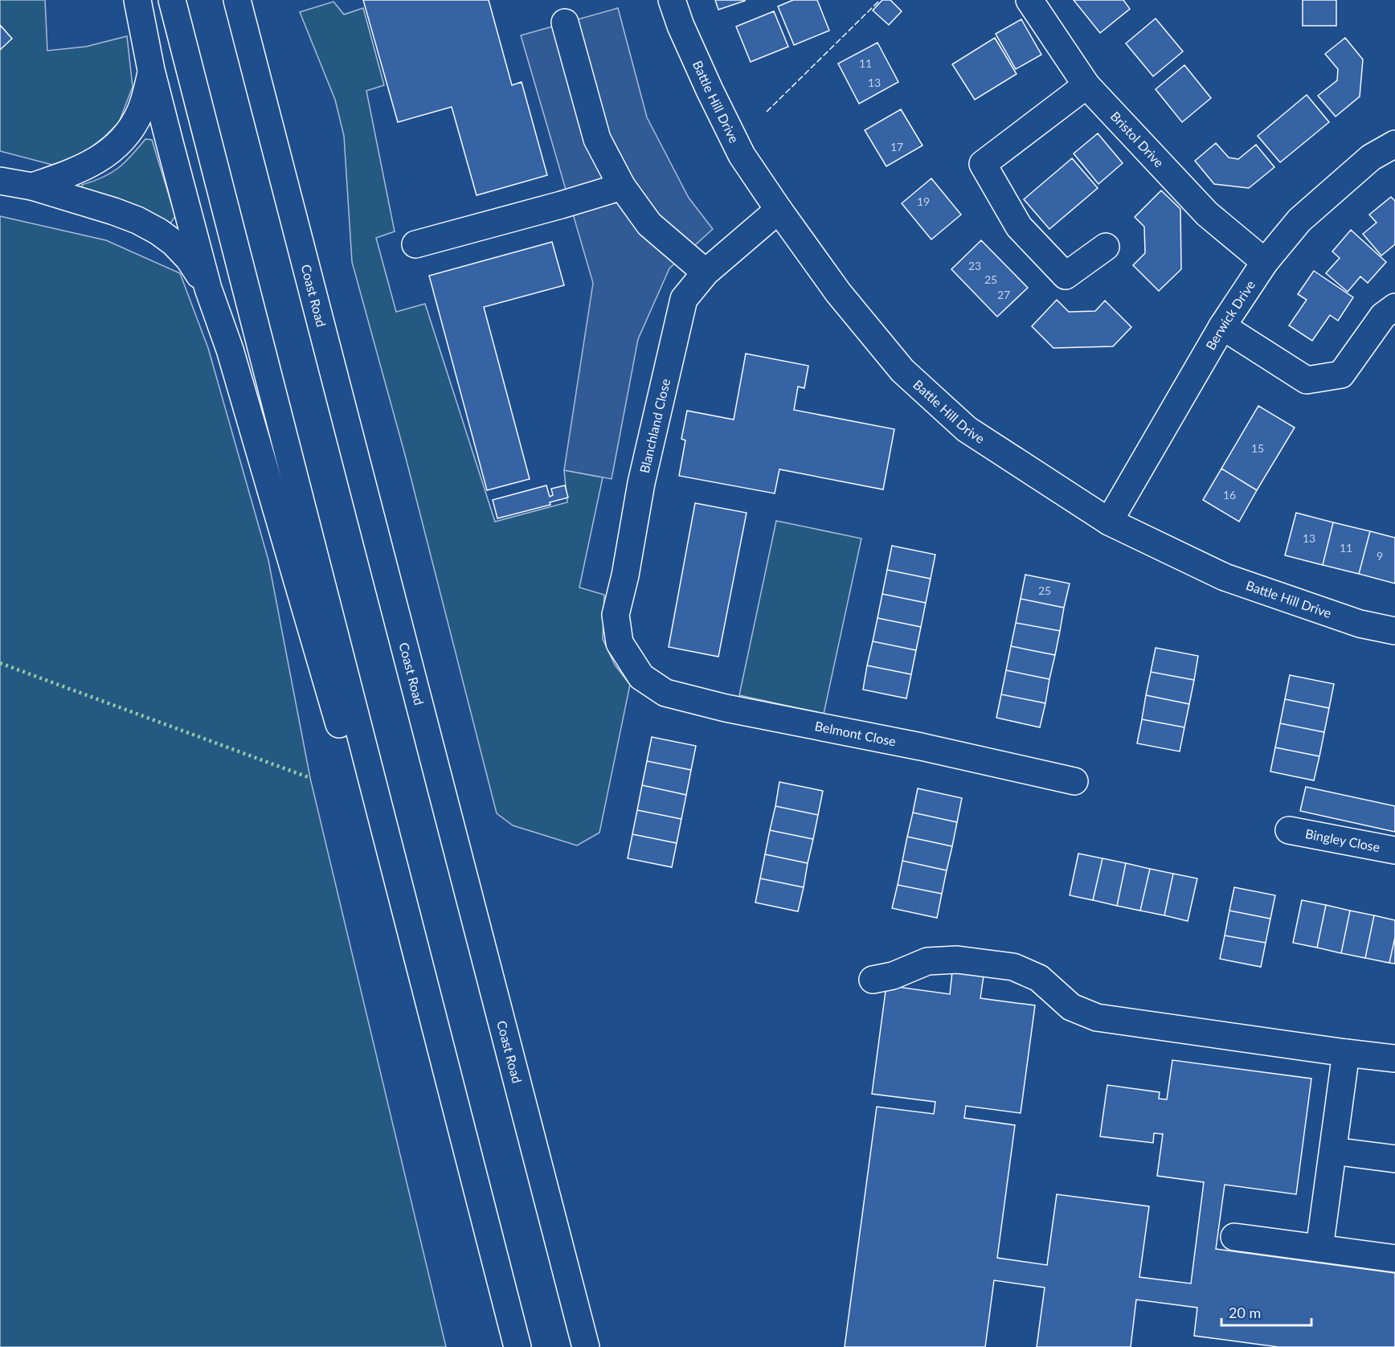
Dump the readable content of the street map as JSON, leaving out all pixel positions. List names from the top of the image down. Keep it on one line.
{"streets":{"main road":["Battle Hill Drive","Bristol Drive","Coast Road","Berwick Drive","Blanchland Close","Belmont Close","Bingley Close"]},"crossings":[["Battle Hill Drive","Berwick Drive"],["Battle Hill Drive","Blanchland Close"],["Bristol Drive","Berwick Drive"],["Blanchland Close","Belmont Close"]],"house_numbers":["11","13","17","19","23","25","27","15","16","13","11","9","25"],"scale_bar":"20 m"}
